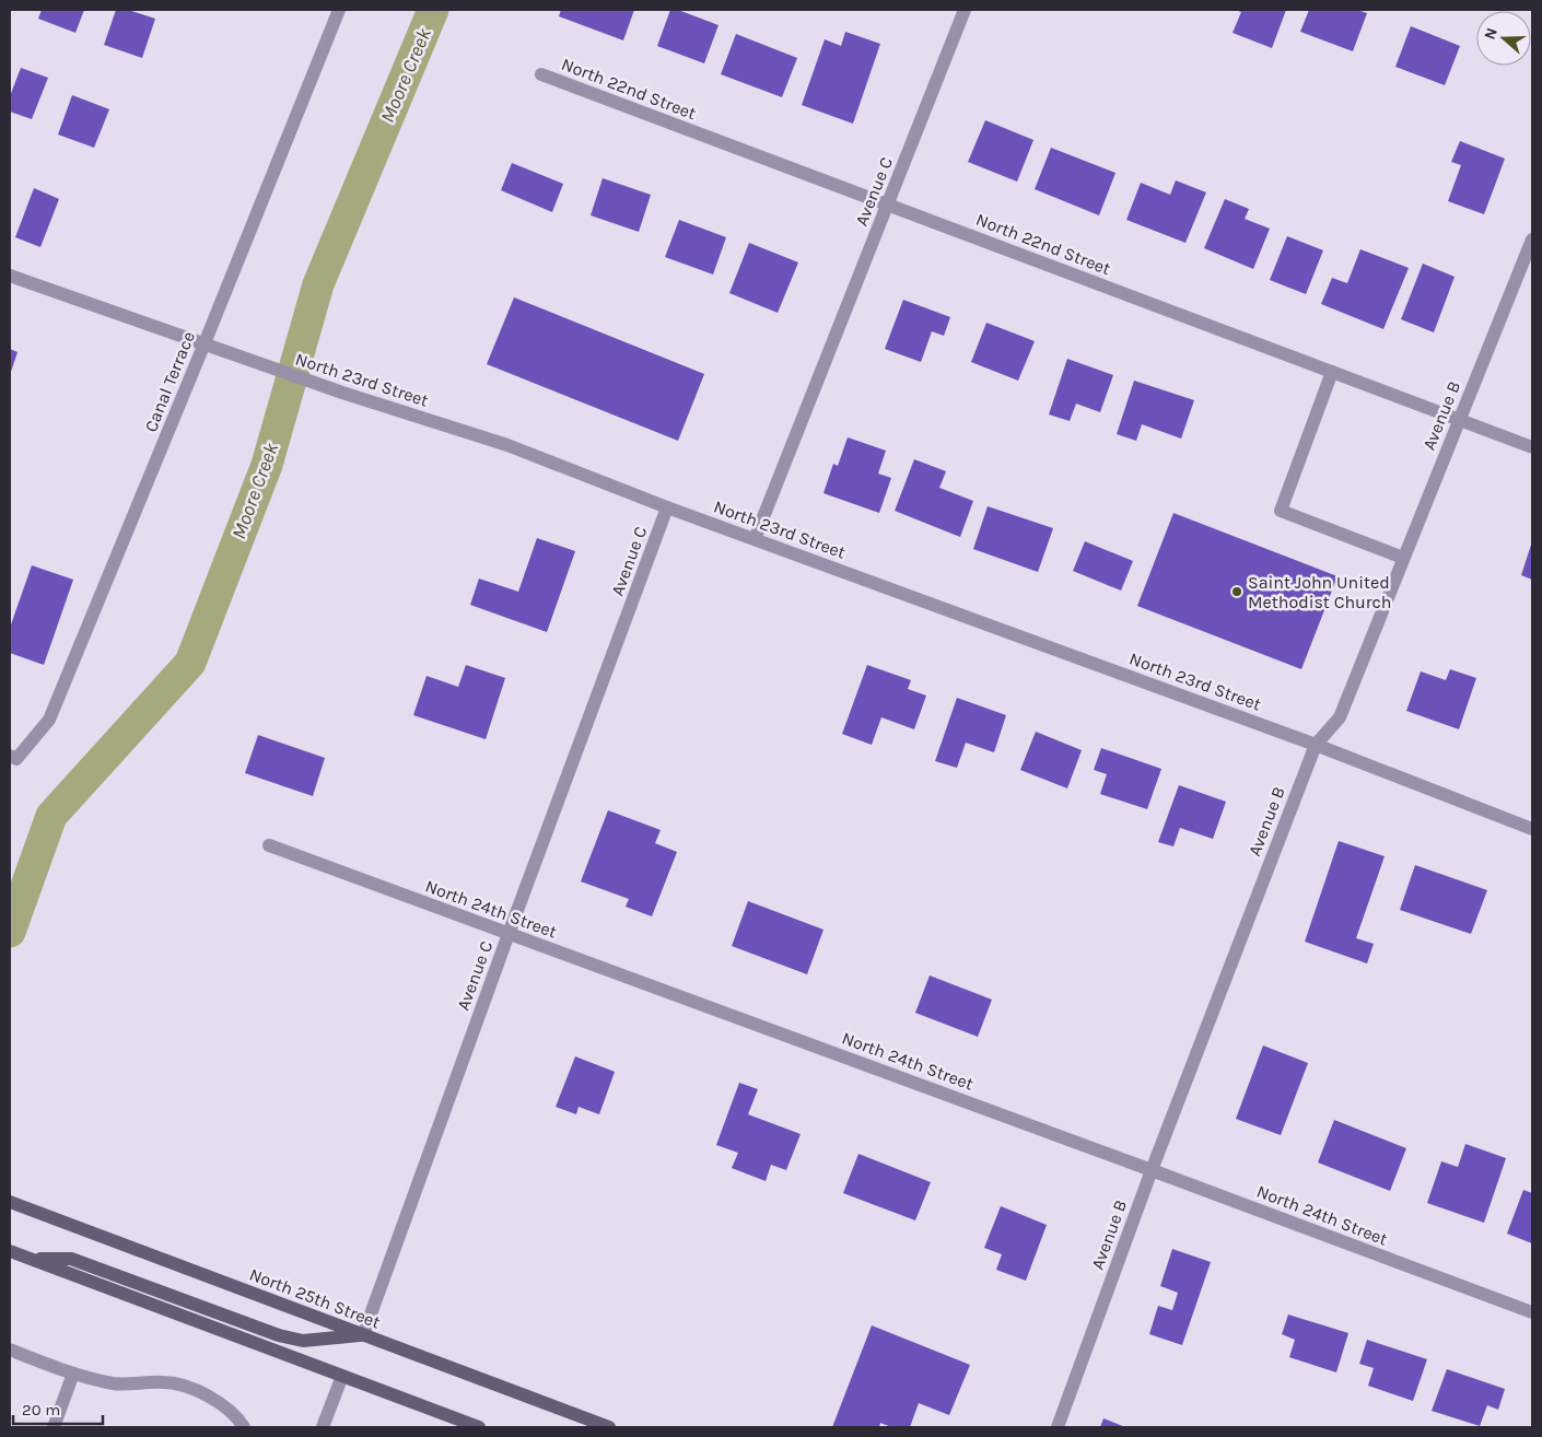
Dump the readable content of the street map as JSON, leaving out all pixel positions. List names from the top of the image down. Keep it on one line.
{"streets":{"main road":["North 25th Street"],"street":["North 22nd Street","Avenue C","North 23rd Street","Canal Terrace","Avenue B","North 24th Street"]},"crossings":[["North 22nd Street","Avenue C"],["North 22nd Street","Avenue B"],["Avenue C","North 23rd Street"],["Avenue C","North 24th Street"],["Avenue C","North 25th Street"],["North 23rd Street","Canal Terrace"],["North 23rd Street","Avenue B"],["Avenue B","North 24th Street"]],"water":["Moore Creek"],"places":["Saint John United Methodist Church"],"scale_bar":"20 m","north":"left"}
